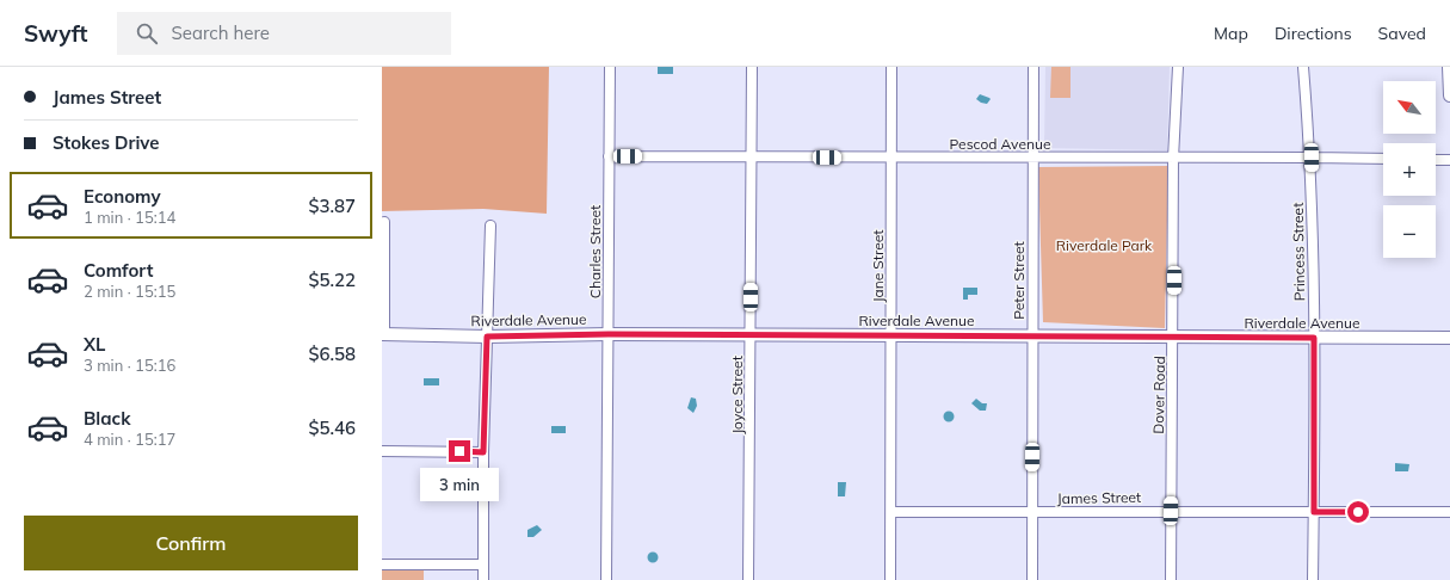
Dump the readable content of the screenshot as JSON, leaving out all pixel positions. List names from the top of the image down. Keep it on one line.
{"streets":{"street":["Pescod Avenue","Charles Street","Princess Street","Jane Street","Peter Street","Riverdale Avenue","Joyce Street","Dover Road","James Street"]},"crossings":[["Pescod Avenue","Charles Street"],["Pescod Avenue","Princess Street"],["Pescod Avenue","Jane Street"],["Pescod Avenue","Peter Street"],["Pescod Avenue","Joyce Street"],["Pescod Avenue","Dover Road"],["Charles Street","Riverdale Avenue"],["Princess Street","Riverdale Avenue"],["Princess Street","James Street"],["Jane Street","Riverdale Avenue"],["Jane Street","James Street"],["Peter Street","Riverdale Avenue"],["Peter Street","James Street"],["Riverdale Avenue","Joyce Street"],["Riverdale Avenue","Dover Road"],["Dover Road","James Street"]],"parks":["Riverdale Park"],"north":"top left","page":{"header":"Swyft","search":"Search here","nav":["Map","Directions","Saved"],"banner":["James Street","Stokes Drive"],"map_buttons":["+","−"],"list":[{"name":"Economy","note":"1 min · 15:14","value":"$3.87"},{"name":"Comfort","note":"2 min · 15:15","value":"$5.22"},{"name":"XL","note":"3 min · 15:16","value":"$6.58"},{"name":"Black","note":"4 min · 15:17","value":"$5.46"}],"bubble":"3 min","buttons":"Confirm"}}
